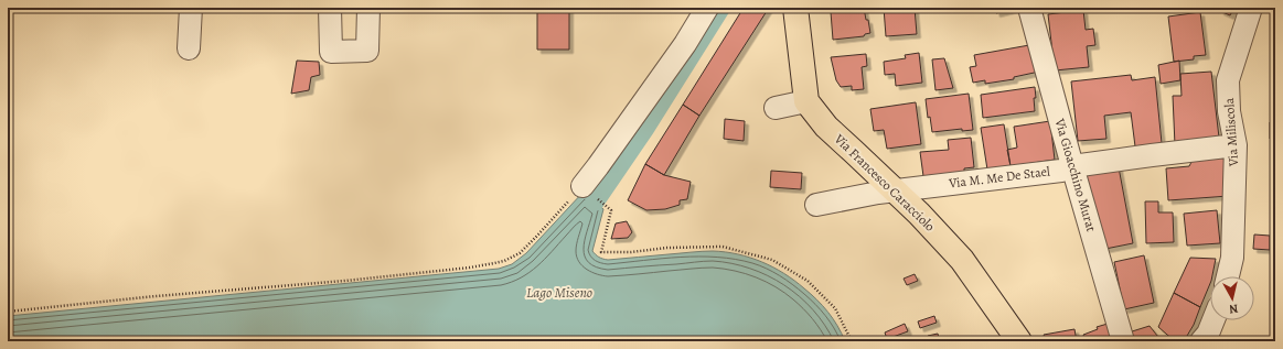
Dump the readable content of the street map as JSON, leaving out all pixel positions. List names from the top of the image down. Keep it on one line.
{"streets":{"main road":["Via Francesco Caracciolo"],"street":["Via Miliscola","Via Gioacchino Murat","Via M. Me De Stael"]},"crossings":[["Via Miliscola","Via M. Me De Stael"],["Via Gioacchino Murat","Via M. Me De Stael"],["Via M. Me De Stael","Via Francesco Caracciolo"]],"water":["Lago Miseno"],"north":"bottom"}
